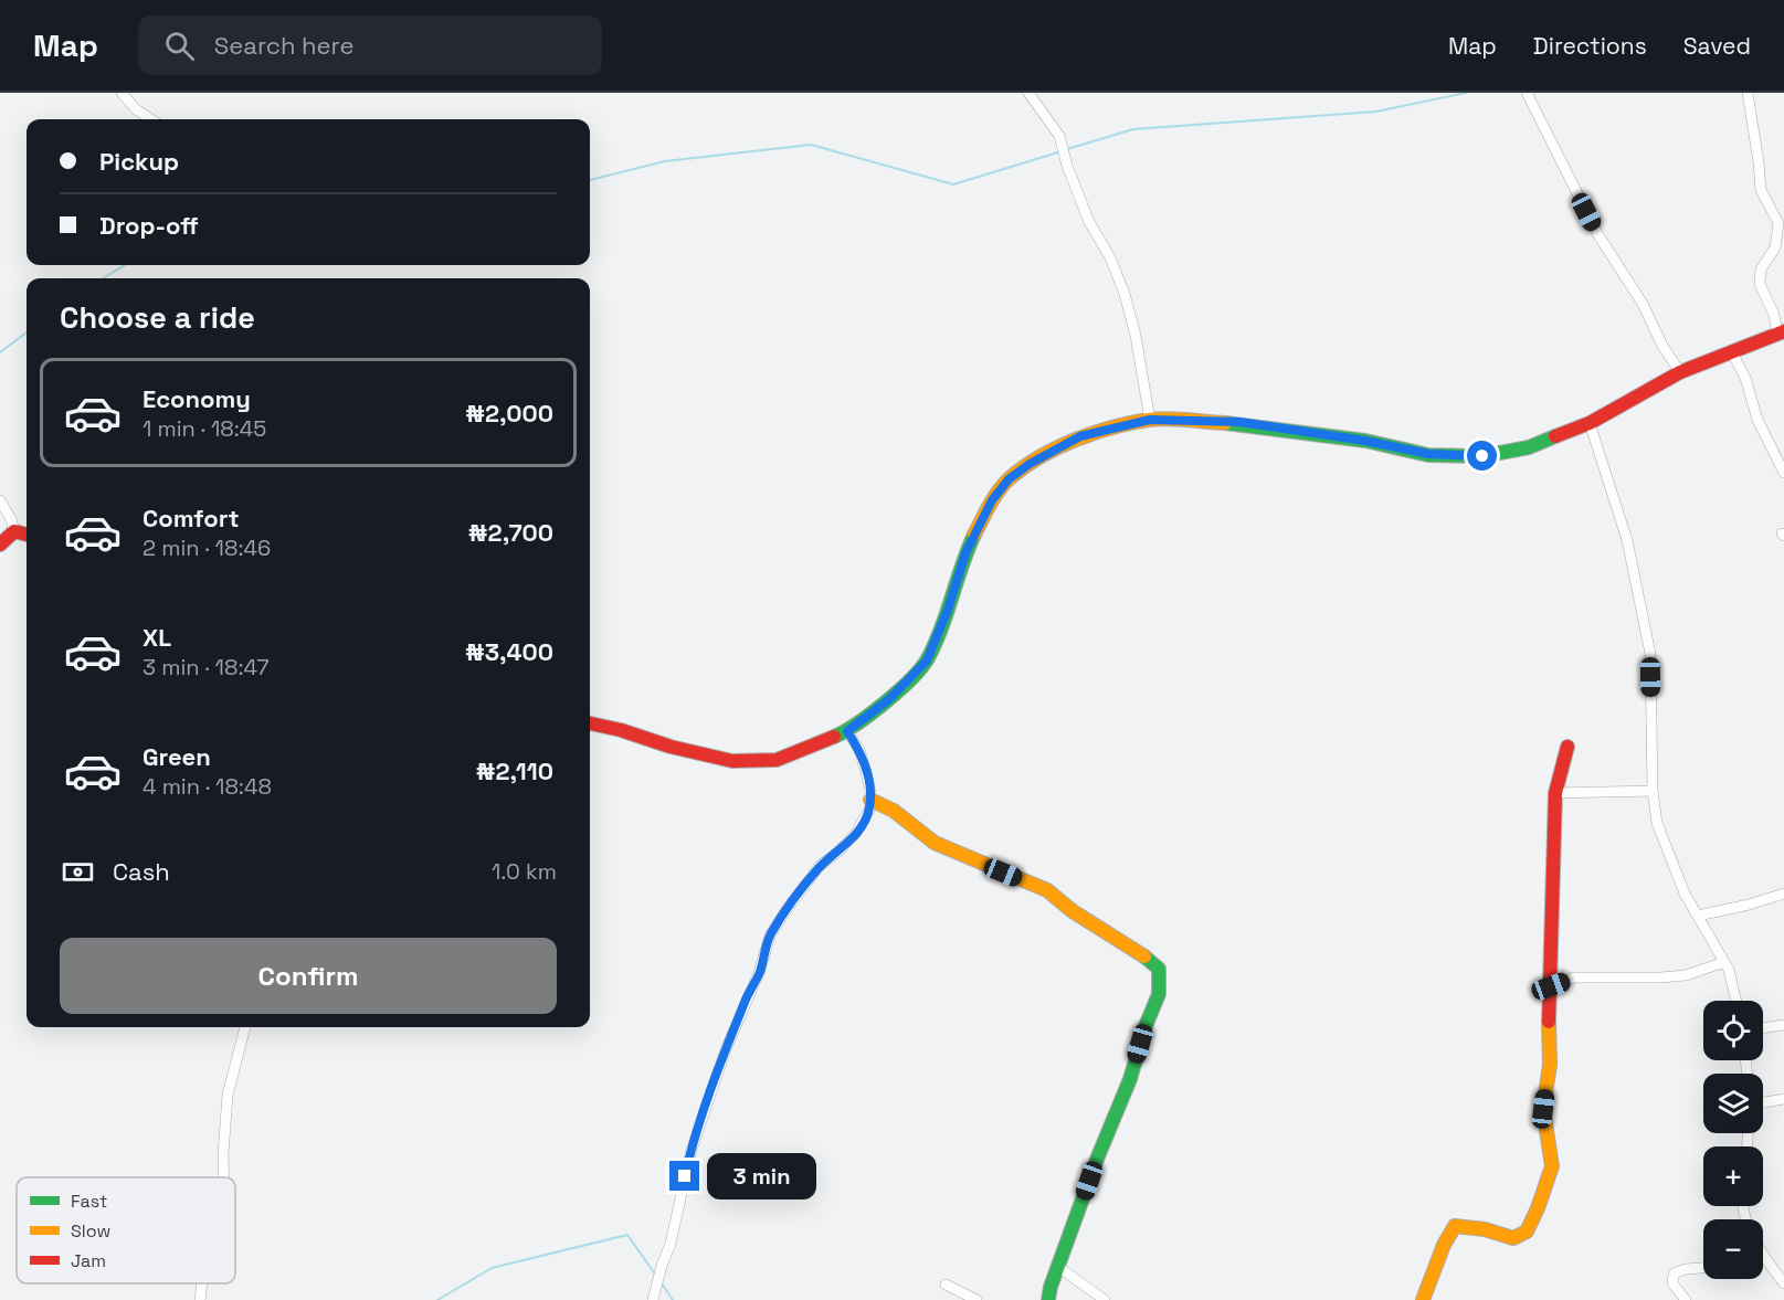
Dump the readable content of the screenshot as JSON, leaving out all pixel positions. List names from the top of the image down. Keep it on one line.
{"legend":["Fast","Slow","Jam"],"page":{"header":"Map","search":"Search here","nav":["Map","Directions","Saved"],"banner":["Pickup","Drop-off"],"heading":"Choose a ride","list":[{"name":"Economy","note":"1 min · 18:45","value":"₦2,000"},{"name":"Comfort","note":"2 min · 18:46","value":"₦2,700"},{"name":"XL","note":"3 min · 18:47","value":"₦3,400"},{"name":"Green","note":"4 min · 18:48","value":"₦2,110"}],"pay":["Cash","1.0 km"],"buttons":"Confirm","map_buttons":["+","−"],"bubble":"3 min"}}
